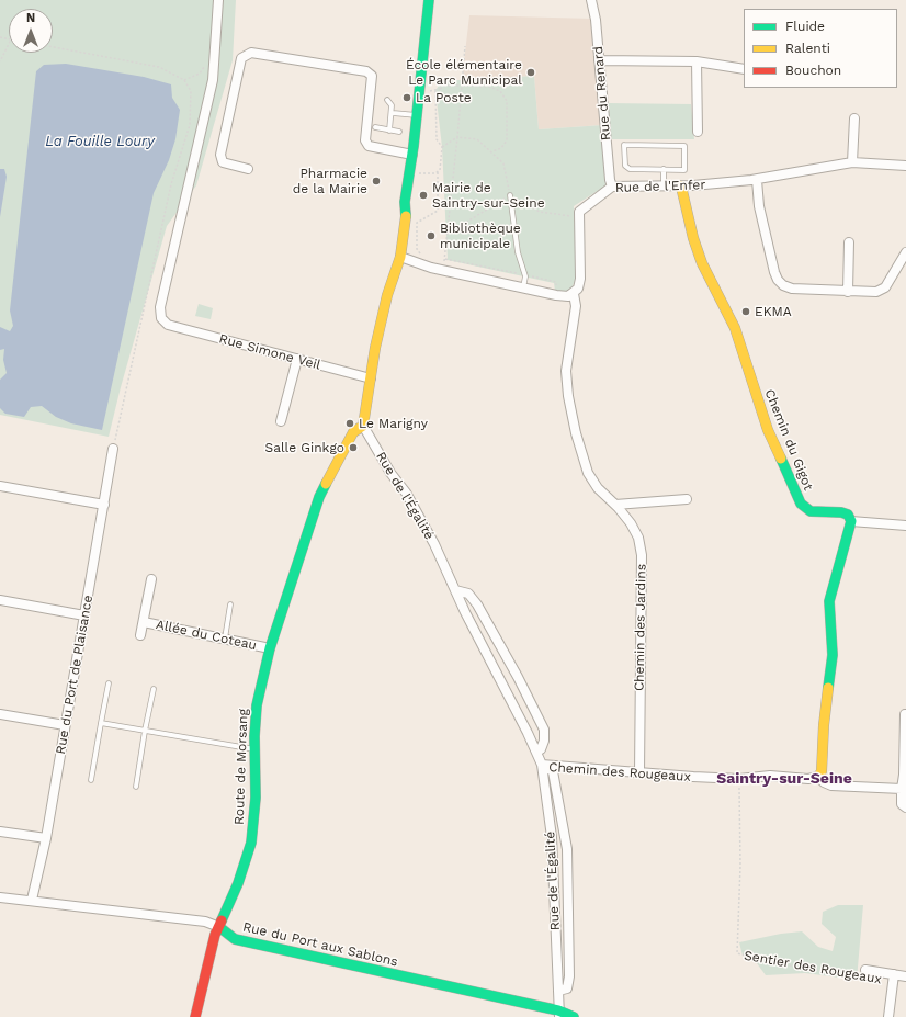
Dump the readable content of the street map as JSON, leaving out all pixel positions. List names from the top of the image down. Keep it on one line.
{"streets":{"street":["Rue du Renard","Rue de l'Enfer","Rue Simone Veil","Chemin du Gigot","Rue de l'Égalité","Chemin des Jardins","Allée du Coteau","Rue du Port de Plaisance","Route de Morsang","Chemin des Rougeaux","Rue du Port aux Sablons"],"path":["Sentier des Rougeaux"]},"crossings":[["Rue du Renard","Rue de l'Enfer"],["Rue de l'Enfer","Chemin du Gigot"],["Rue de l'Égalité","Route de Morsang"],["Rue de l'Égalité","Chemin des Rougeaux"],["Rue de l'Égalité","Rue du Port aux Sablons"],["Chemin des Jardins","Chemin des Rougeaux"],["Allée du Coteau","Route de Morsang"],["Rue du Port de Plaisance","Rue du Port aux Sablons"],["Route de Morsang","Rue du Port aux Sablons"],["Chemin des Rougeaux","Sentier des Rougeaux"]],"districts":["Saintry-sur-Seine"],"water":["La Fouille Loury"],"places":["École élémentaire Le Parc Municipal","La Poste","Pharmacie de la Mairie","Mairie de Saintry-sur-Seine","Bibliothèque municipale","EKMA","Le Marigny","Salle Ginkgo"],"legend":["Fluide","Ralenti","Bouchon"],"north":"top"}
